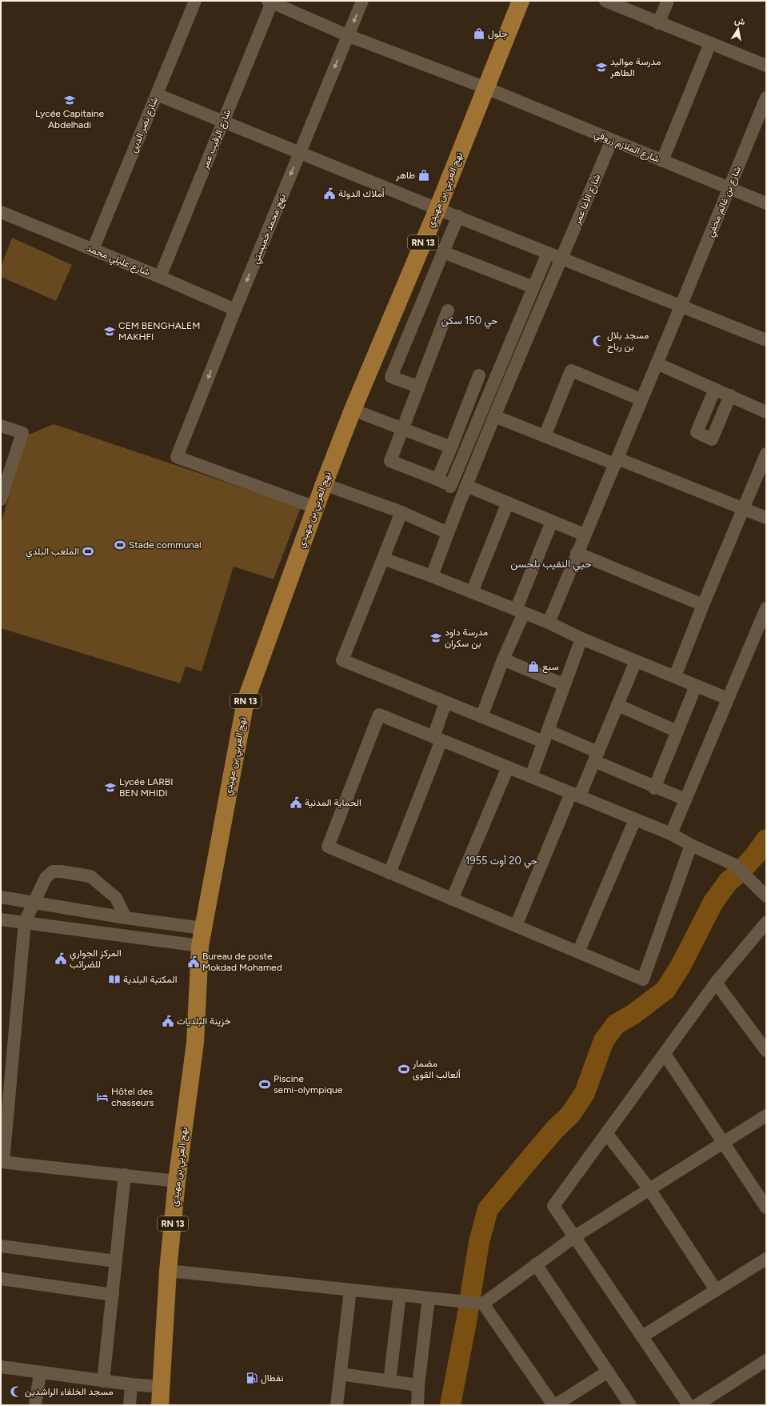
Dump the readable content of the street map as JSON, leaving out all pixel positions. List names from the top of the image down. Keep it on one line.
{"streets":{"main road":["نهج العربي بن مهيدي","RN 13","نهح العربي بن مهيدي"],"street":["شارع نصر الدين","شارع الرقيب عمر","شارع الملازم زروقي","شارع الآغا عمر","شارع بن غالم مخفي","نهج محمد خميستي","شارع عليلي محمد"]},"crossings":[["شارع نصر الدين","شارع عليلي محمد"],["شارع الرقيب عمر","شارع الملازم زروقي"],["شارع الرقيب عمر","شارع عليلي محمد"],["شارع الملازم زروقي","نهج العربي بن مهيدي"],["شارع الملازم زروقي","شارع الآغا عمر"],["شارع الملازم زروقي","شارع بن غالم مخفي"],["شارع الملازم زروقي","نهج محمد خميستي"],["نهج العربي بن مهيدي","نهج محمد خميستي"],["نهج العربي بن مهيدي","نهح العربي بن مهيدي"],["نهج محمد خميستي","شارع عليلي محمد"]],"districts":["حي 150 سكن","حيي النقيب بلحسن","حي 20 أوت 1955"],"places":{"shop":["جلول","طاهر","سبع"],"school or university":["مدرسة مواليد الطاهر","Lycée Capitaine Abdelhadi","CEM BENGHALEM MAKHFI","مدرسة داود بن سكران","Lycée LARBI BEN MHIDI"],"public building":["أملاك الدولة","الحماية المدنية","المركز الجواري للضرائب","Bureau de poste Mokdad Mohamed","خزينة البلديات"],"mosque":["مسجد بلال بن رباح","مسجد الخلفاء الراشدين"],"sports":["Stade communal","الملعب البلدي","مضمار ألعالب القوى","Piscine semi-olympique"],"library":["المكتبة البلدية"],"hotel":["Hôtel des chasseurs"],"fuel station":["نفطال"]},"north":"top"}
